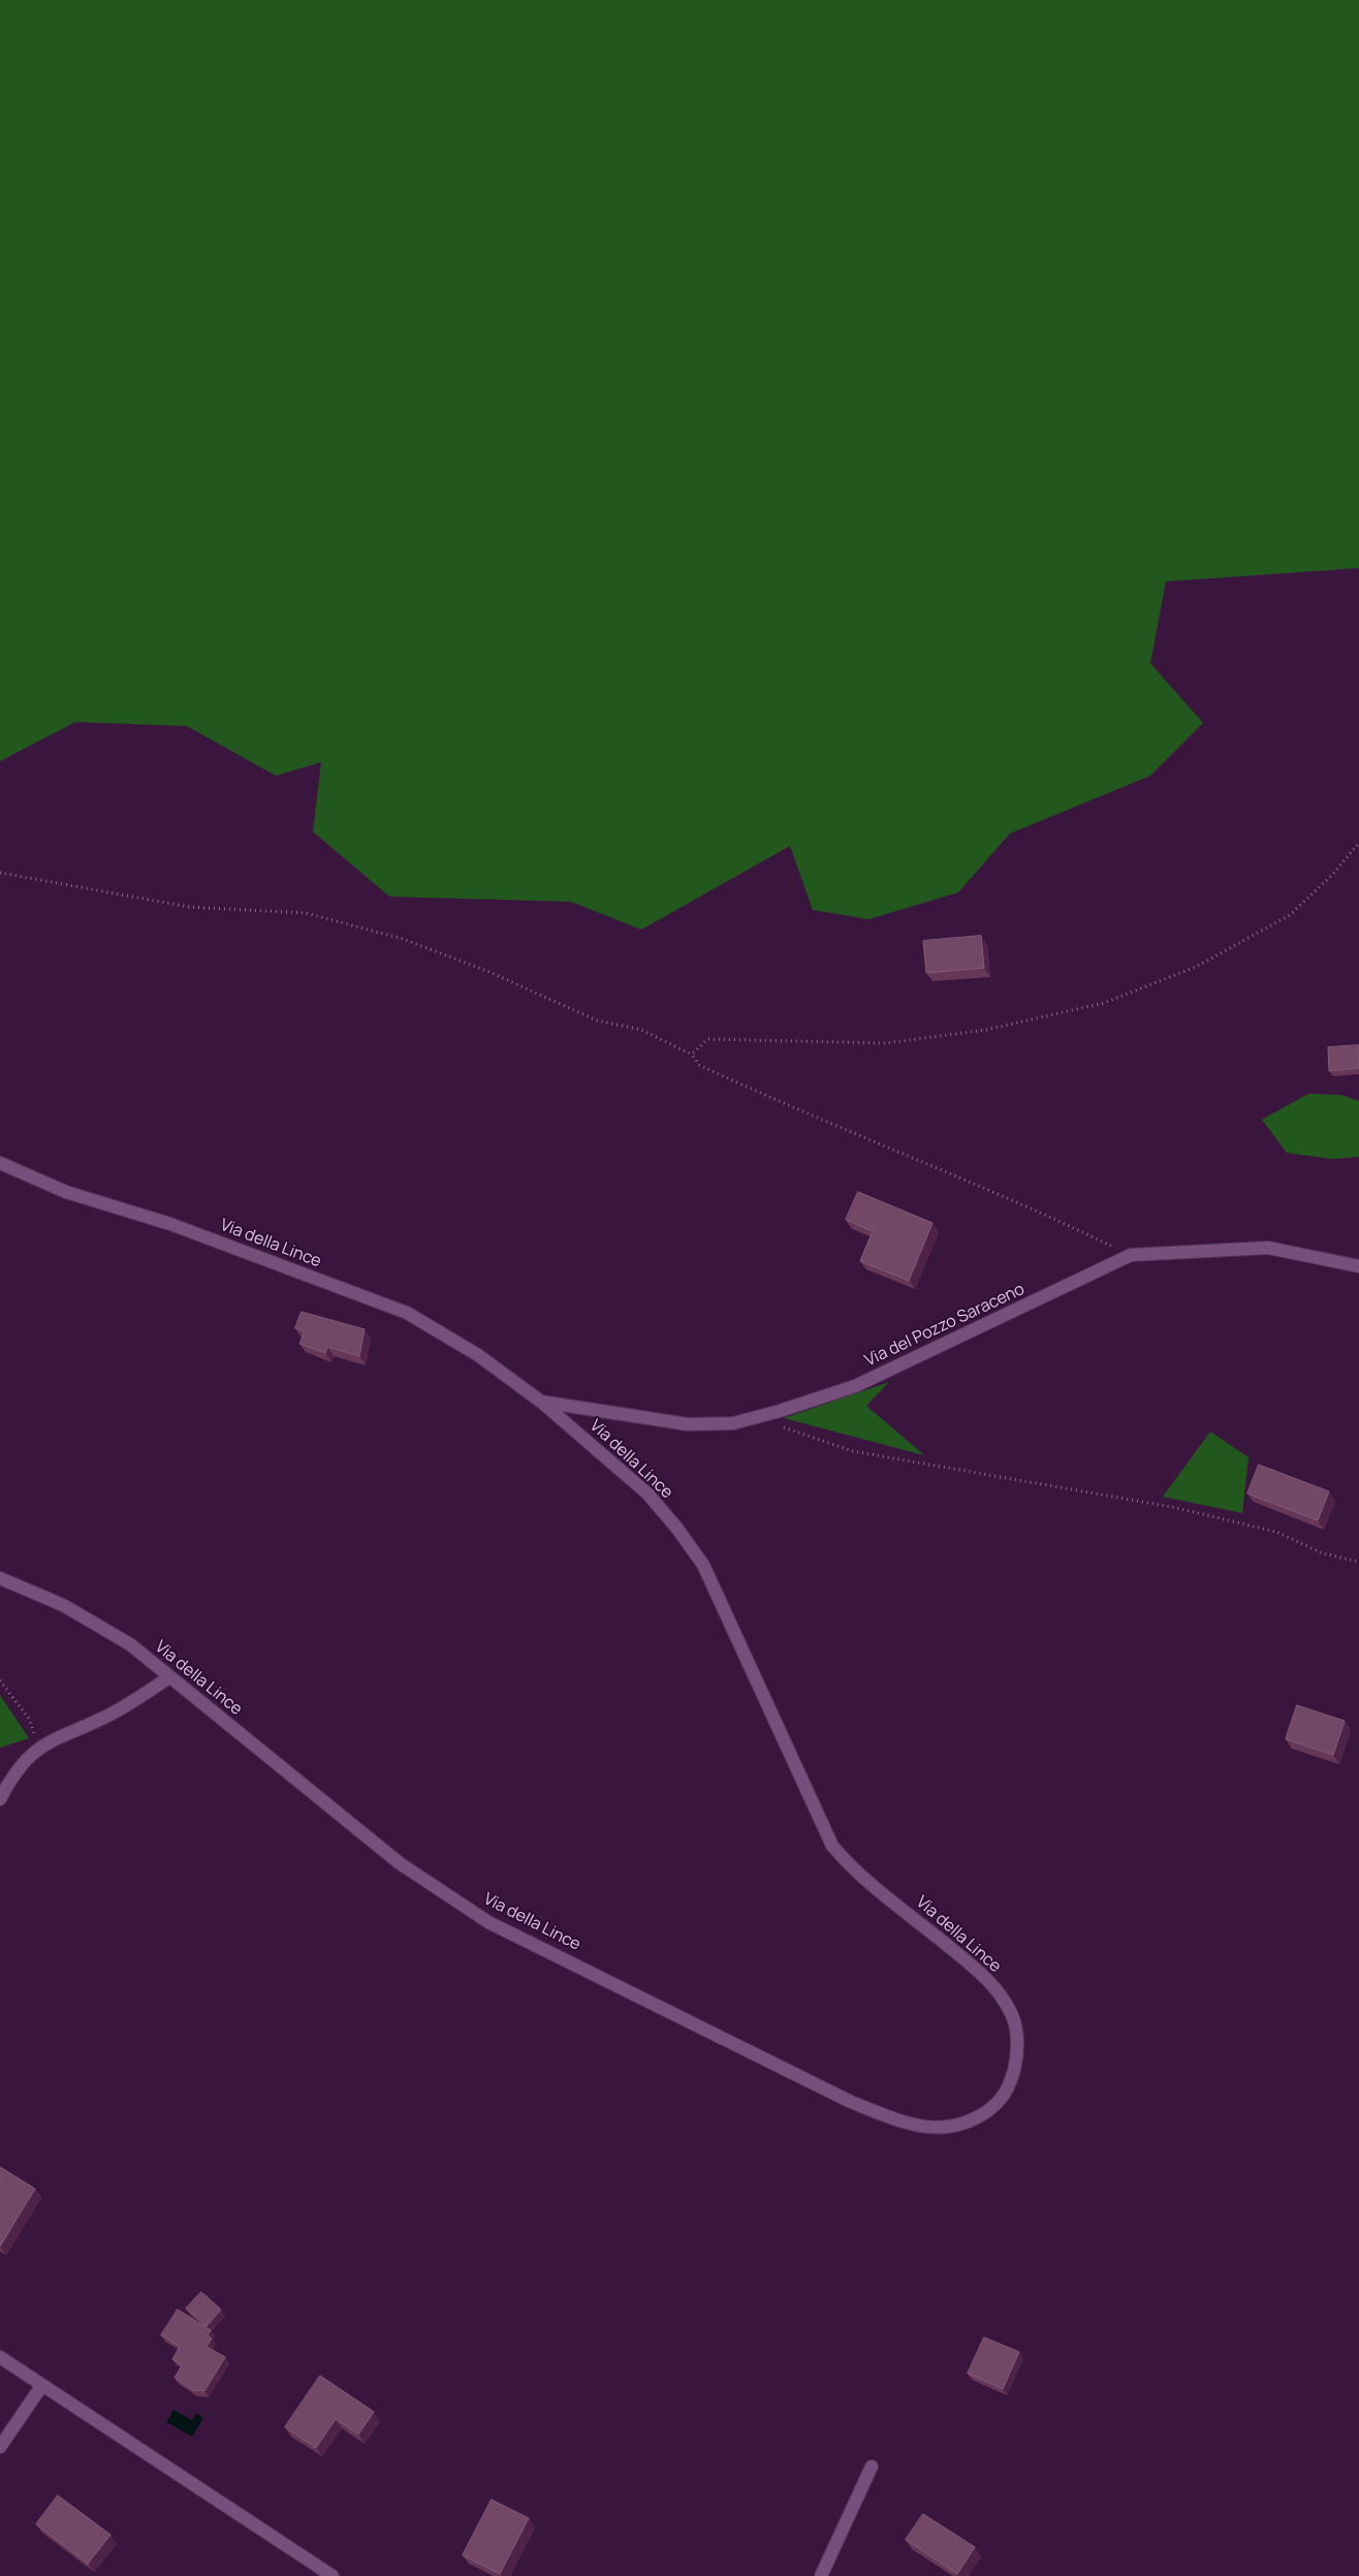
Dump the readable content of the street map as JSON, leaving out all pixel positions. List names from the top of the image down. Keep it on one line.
{"streets":{"street":["Via della Lince","Via del Pozzo Saraceno"]},"crossings":[["Via della Lince","Via del Pozzo Saraceno"]]}
